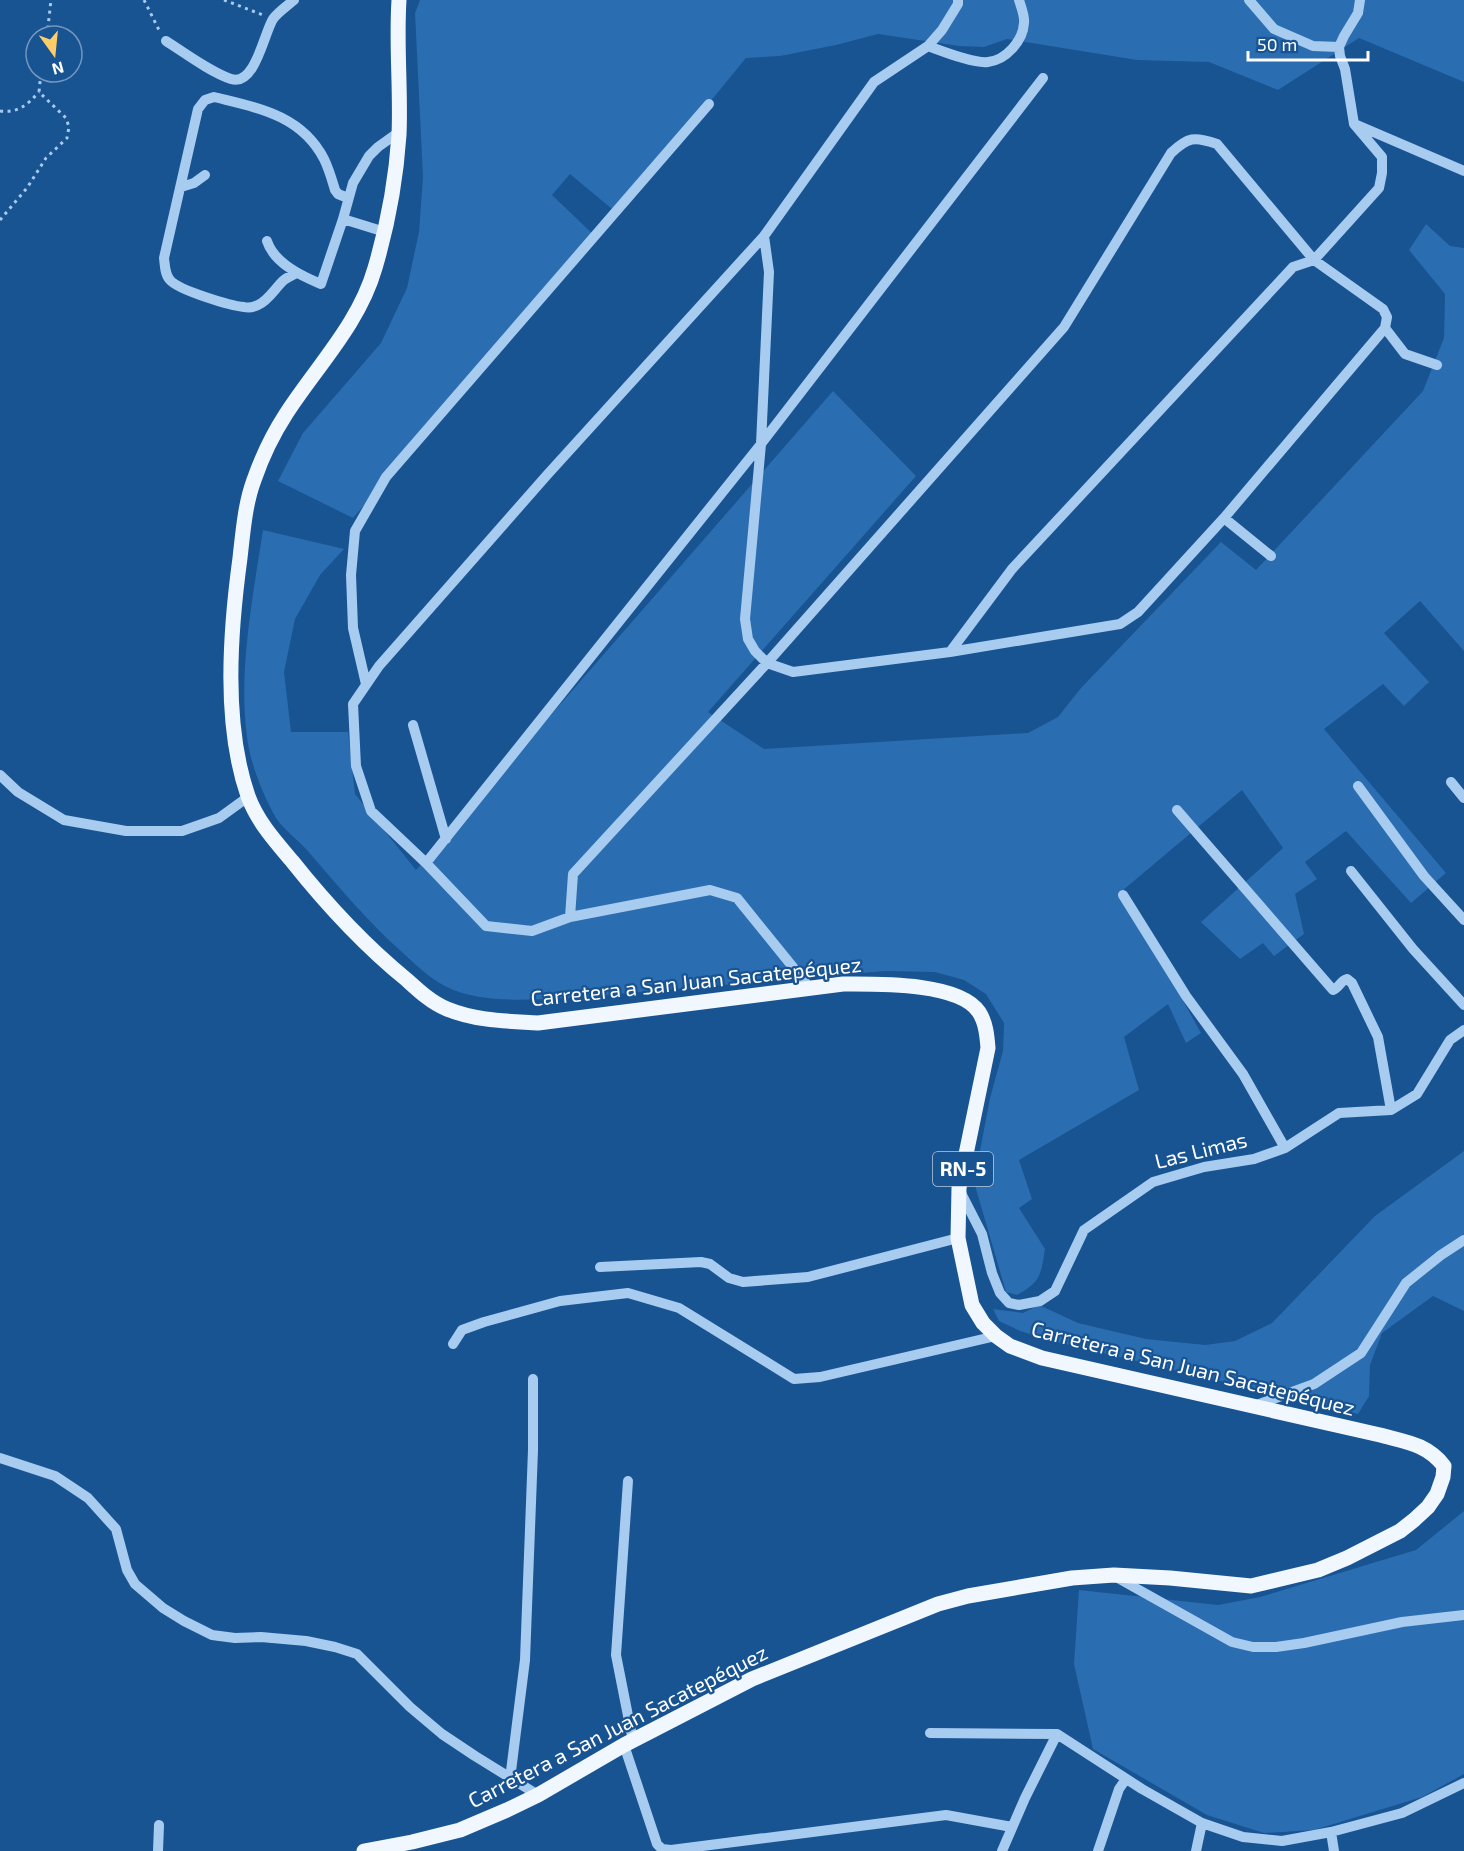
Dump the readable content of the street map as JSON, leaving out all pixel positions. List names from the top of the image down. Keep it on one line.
{"streets":{"main road":["Carretera a San Juan Sacatepéquez","RN-5"],"street":["Las Limas"]},"crossings":[["Carretera a San Juan Sacatepéquez","Las Limas"]],"scale_bar":"50 m","north":"bottom"}
